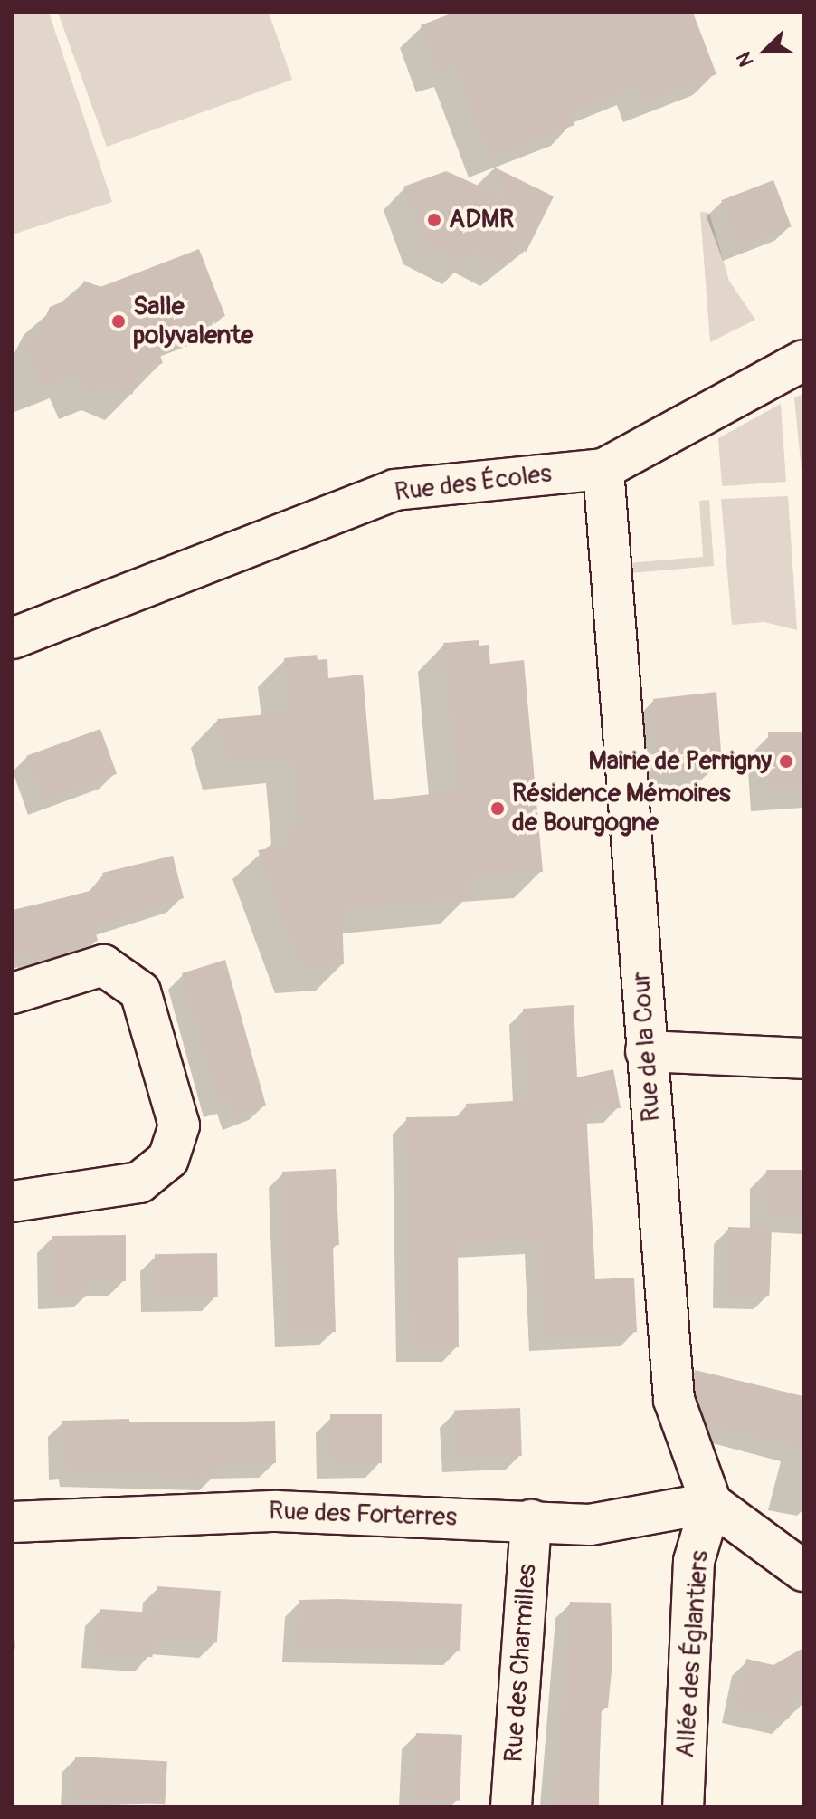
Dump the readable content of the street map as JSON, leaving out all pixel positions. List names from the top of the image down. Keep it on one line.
{"streets":{"street":["Rue des Écoles","Rue de la Cour","Rue des Forterres","Allée des Églantiers","Rue des Charmilles"]},"crossings":[["Rue des Écoles","Rue de la Cour"],["Rue de la Cour","Rue des Forterres"],["Rue de la Cour","Allée des Églantiers"],["Rue des Forterres","Allée des Églantiers"],["Rue des Forterres","Rue des Charmilles"]],"places":["ADMR","Salle polyvalente","Mairie de Perrigny","Résidence Mémoires de Bourgogne"],"north":"bottom left"}
